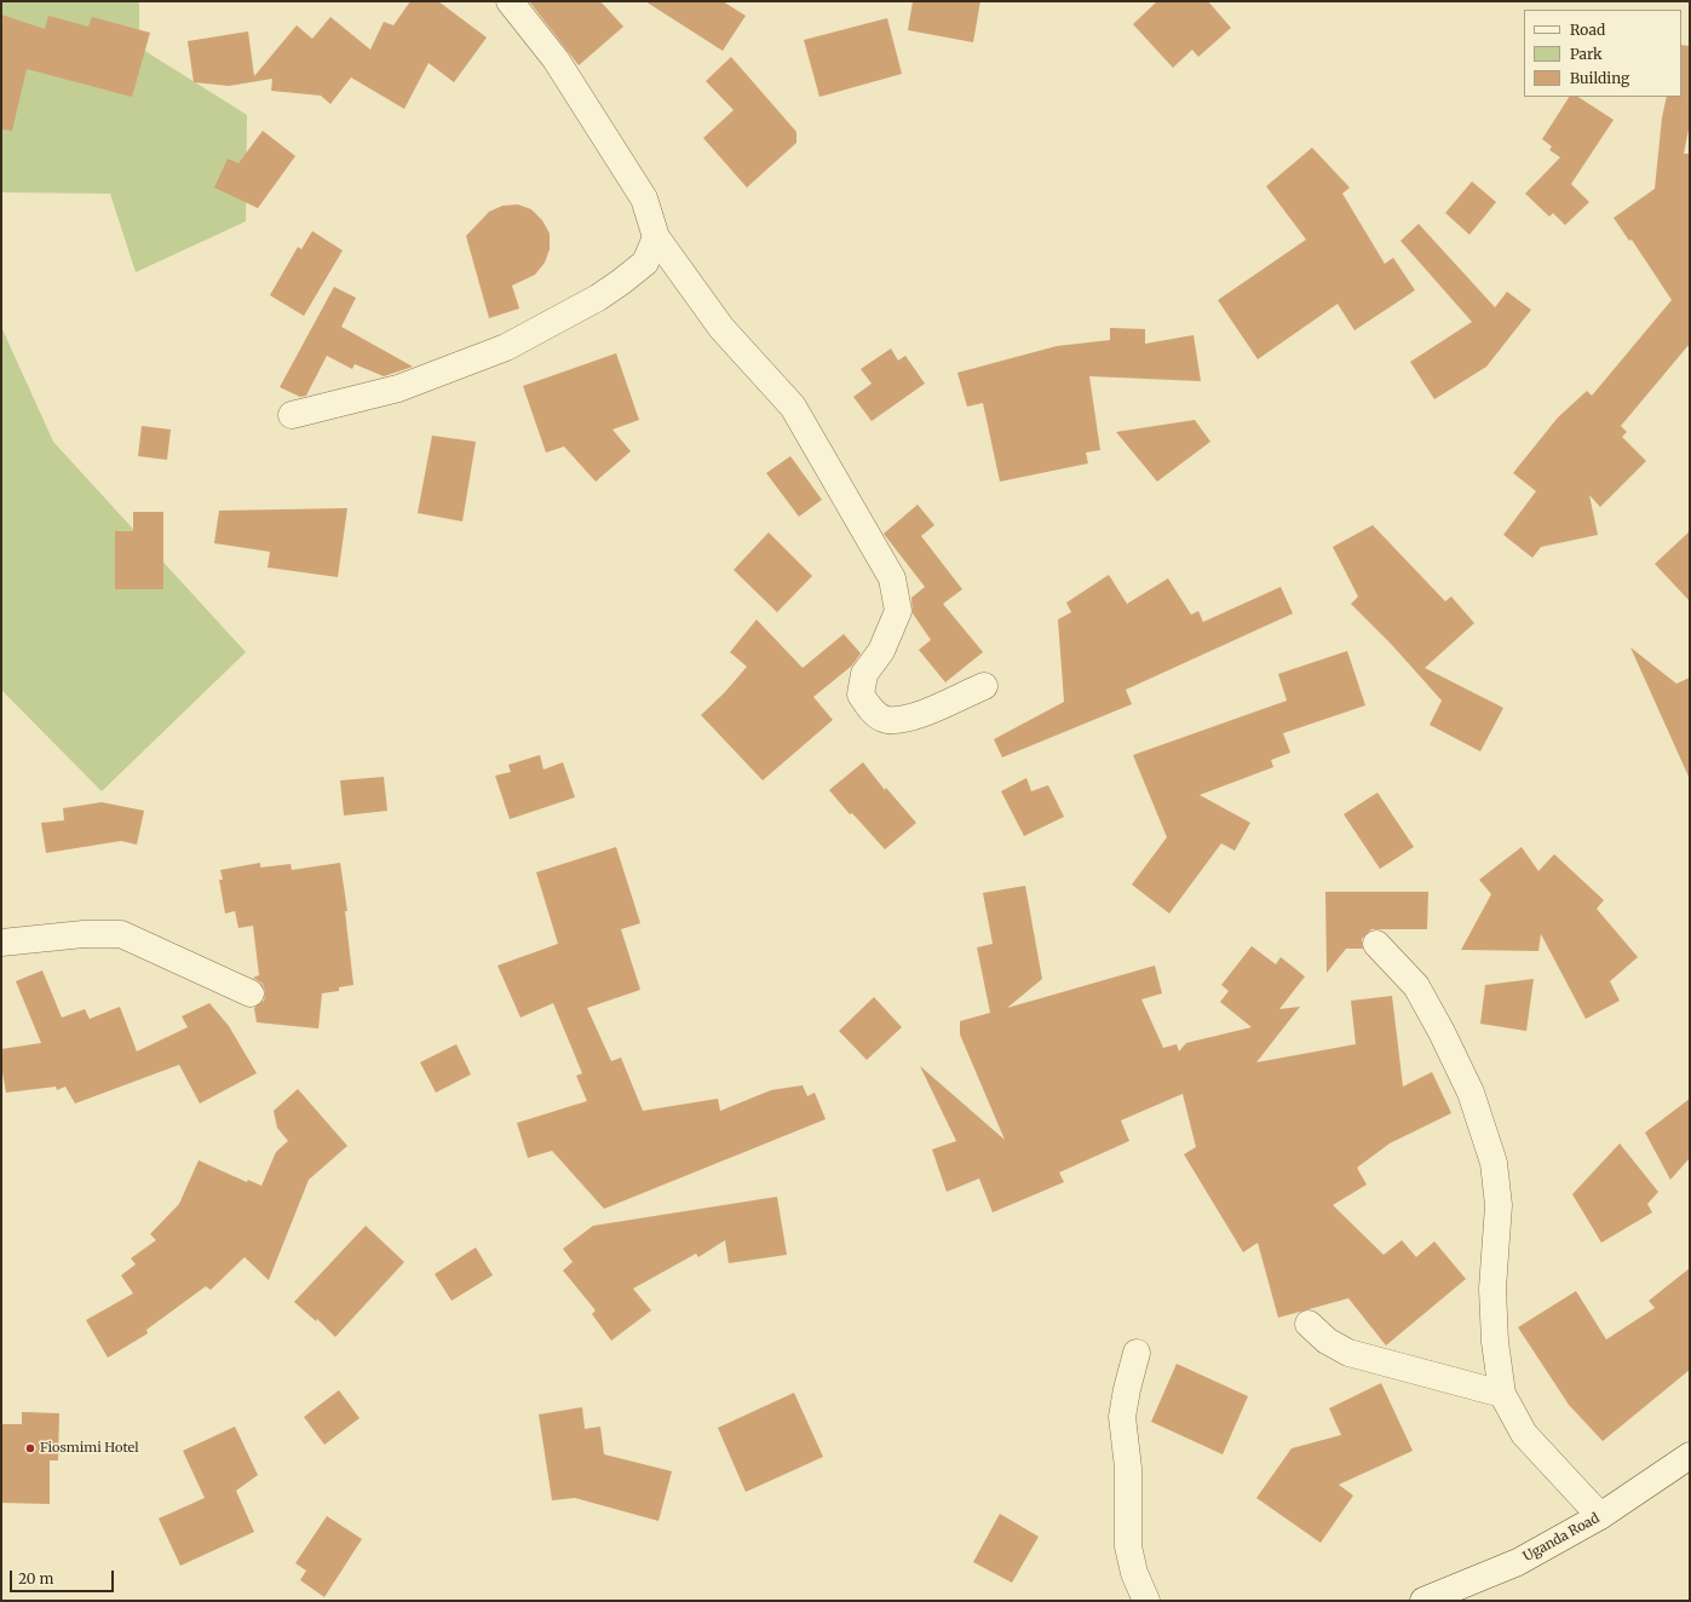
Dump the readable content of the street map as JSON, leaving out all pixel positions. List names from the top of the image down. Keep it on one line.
{"streets":{"street":["Uganda Road"]},"places":["Fiosmimi Hotel"],"legend":["Road","Park","Building"],"scale_bar":"20 m"}
